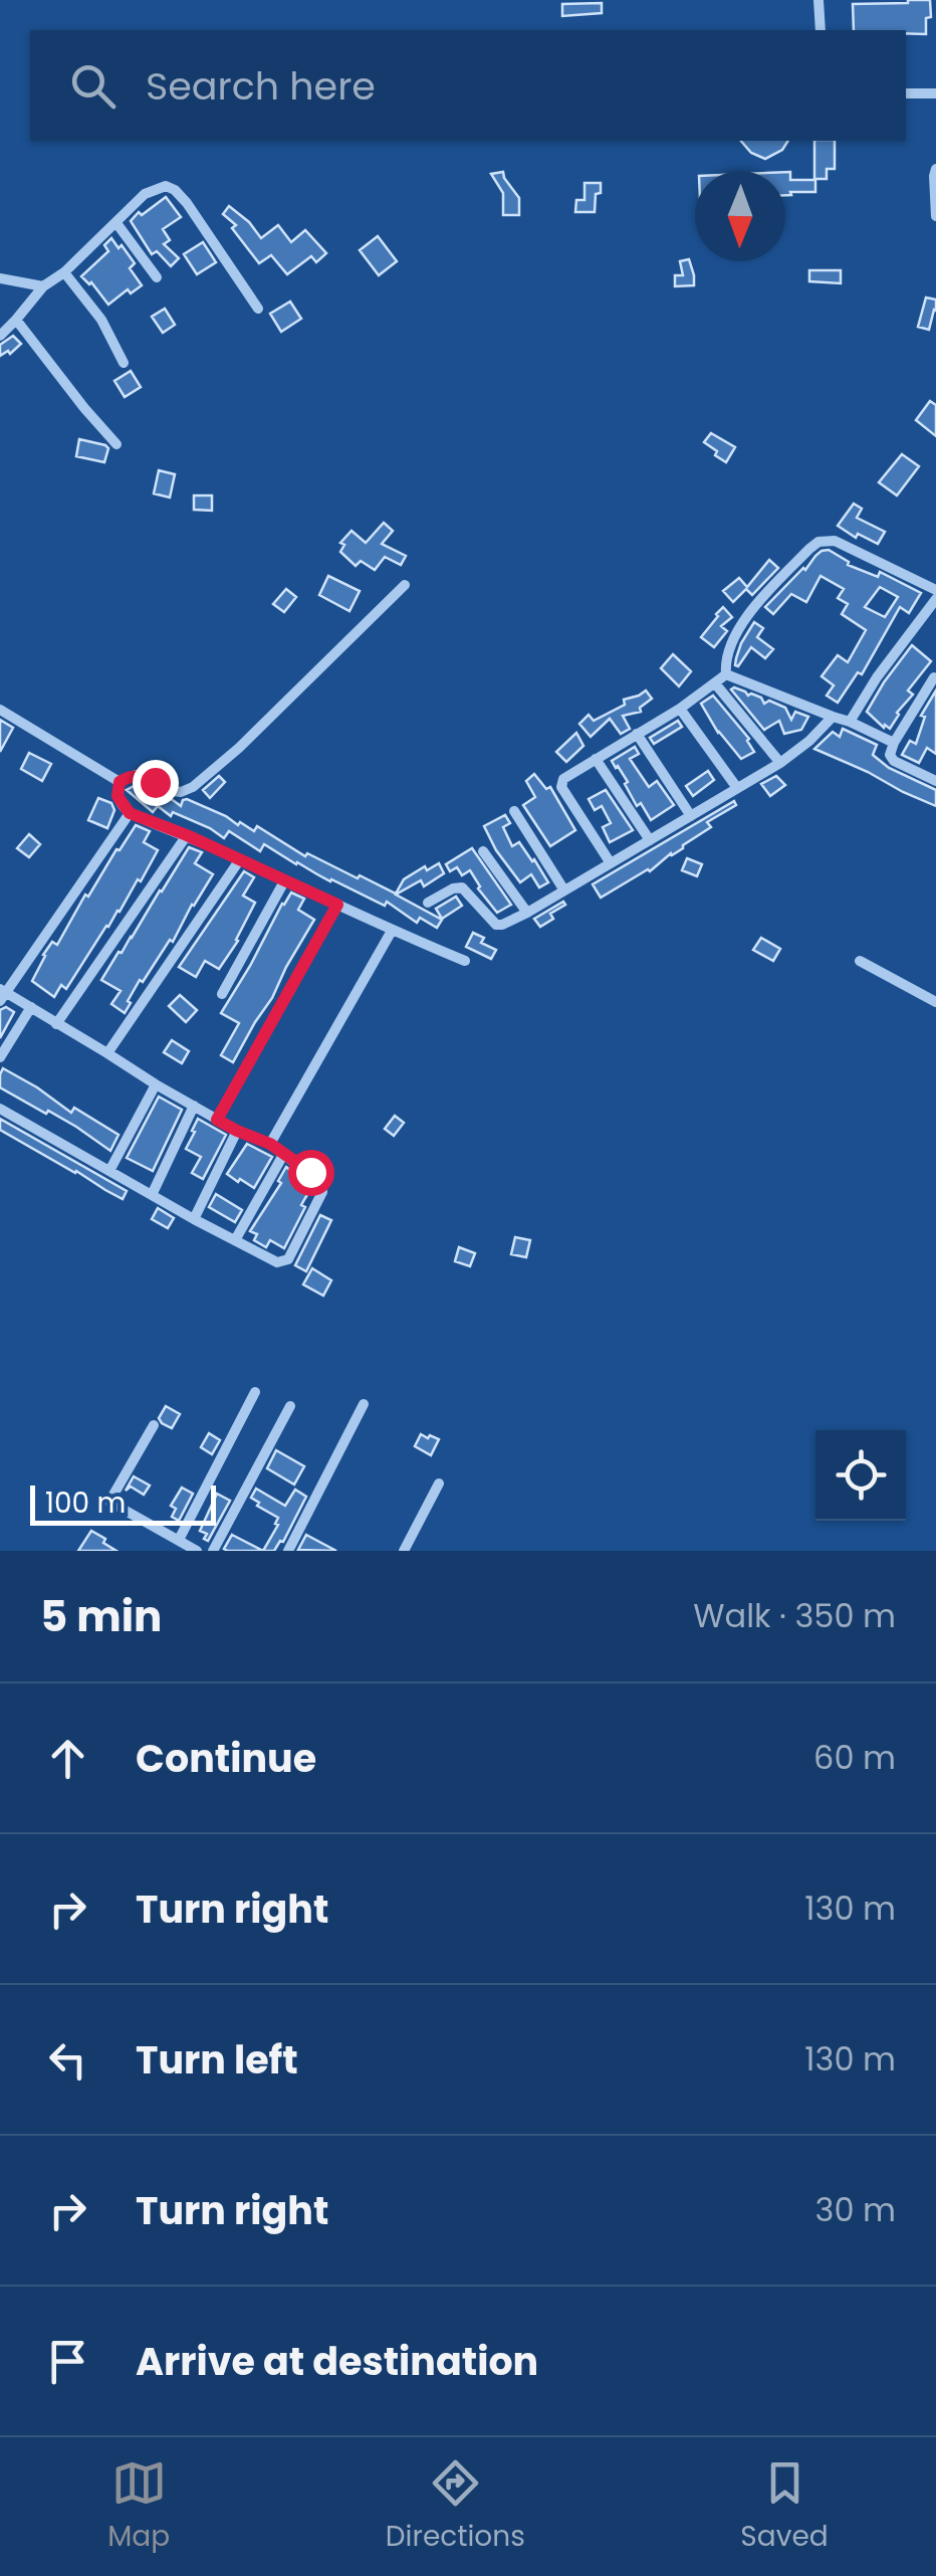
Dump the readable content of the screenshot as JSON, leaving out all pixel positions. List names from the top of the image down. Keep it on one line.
{"scale_bar":"100 m","north":"bottom","page":{"search":"Search here","scale":"100 m","heading":["5 min","Walk · 350 m"],"list":[["Continue","60 m"],["Turn right","130 m"],["Turn left","130 m"],["Turn right","30 m"],"Arrive at destination"],"nav":["Map","Directions","Saved"]}}
